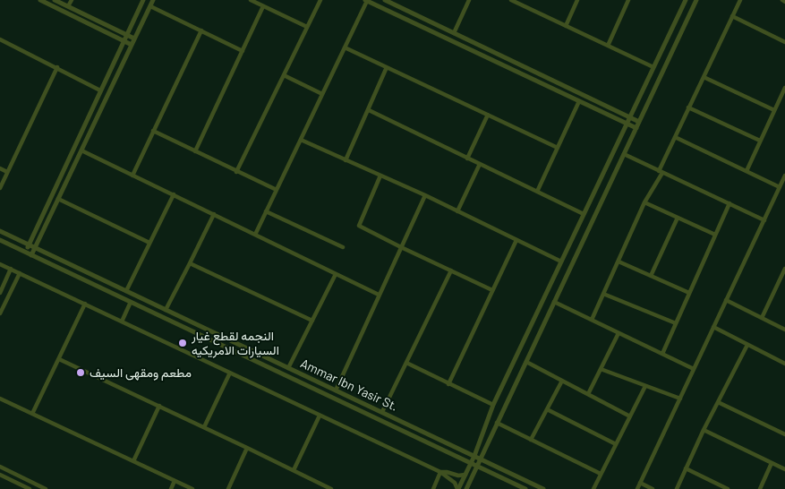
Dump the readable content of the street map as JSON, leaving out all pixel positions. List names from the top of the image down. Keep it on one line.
{"streets":{"street":["Ammar Ibn Yasir St."]},"places":["النجمه لقطع غيار السيارات الامريكيه","مطعم ومقهى السيف"]}
